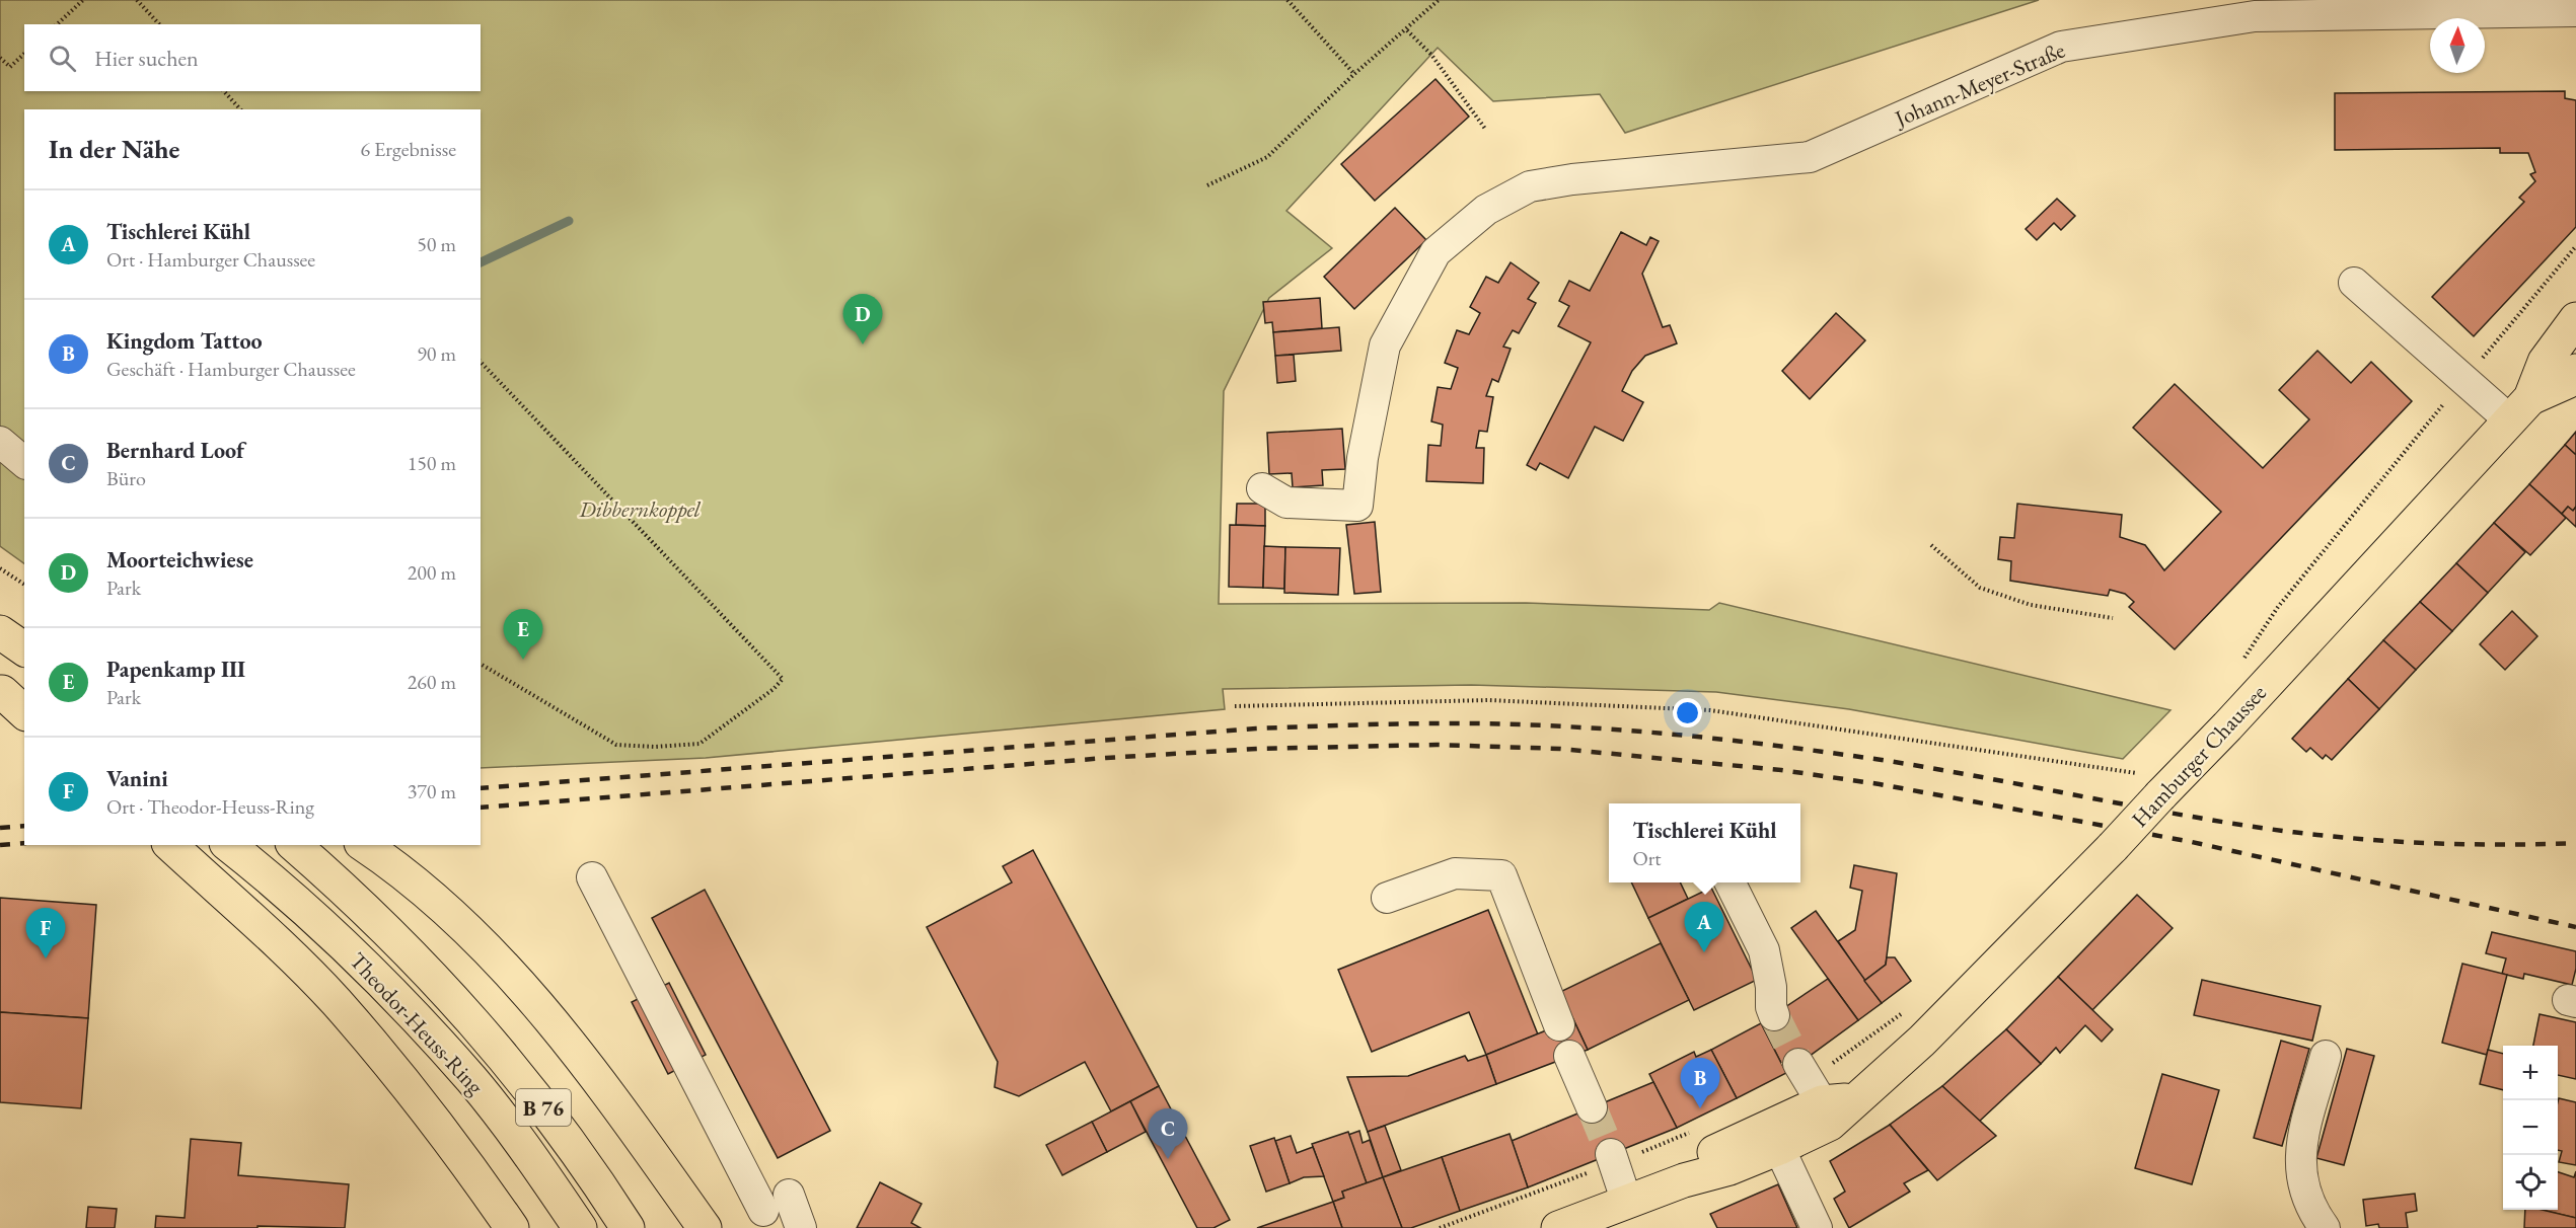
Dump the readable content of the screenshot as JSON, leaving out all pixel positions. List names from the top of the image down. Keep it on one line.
{"streets":{"main road":["Hamburger Chaussee","Theodor-Heuss-Ring","B 76"],"street":["Johann-Meyer-Straße"]},"parks":["Dibbernkoppel"],"north":"top","page":{"search":"Hier suchen","heading":["In der Nähe","6 Ergebnisse"],"list":[{"mark":"A","name":"Tischlerei Kühl","note":"Ort · Hamburger Chaussee","value":"50 m"},{"mark":"B","name":"Kingdom Tattoo","note":"Geschäft · Hamburger Chaussee","value":"90 m"},{"mark":"C","name":"Bernhard Loof","note":"Büro","value":"150 m"},{"mark":"D","name":"Moorteichwiese","note":"Park","value":"200 m"},{"mark":"E","name":"Papenkamp III","note":"Park","value":"260 m"},{"mark":"F","name":"Vanini","note":"Ort · Theodor-Heuss-Ring","value":"370 m"}],"pins":["D","E","A","F","B","C"],"popup":["Tischlerei Kühl","Ort"],"map_buttons":["+","−"]}}
